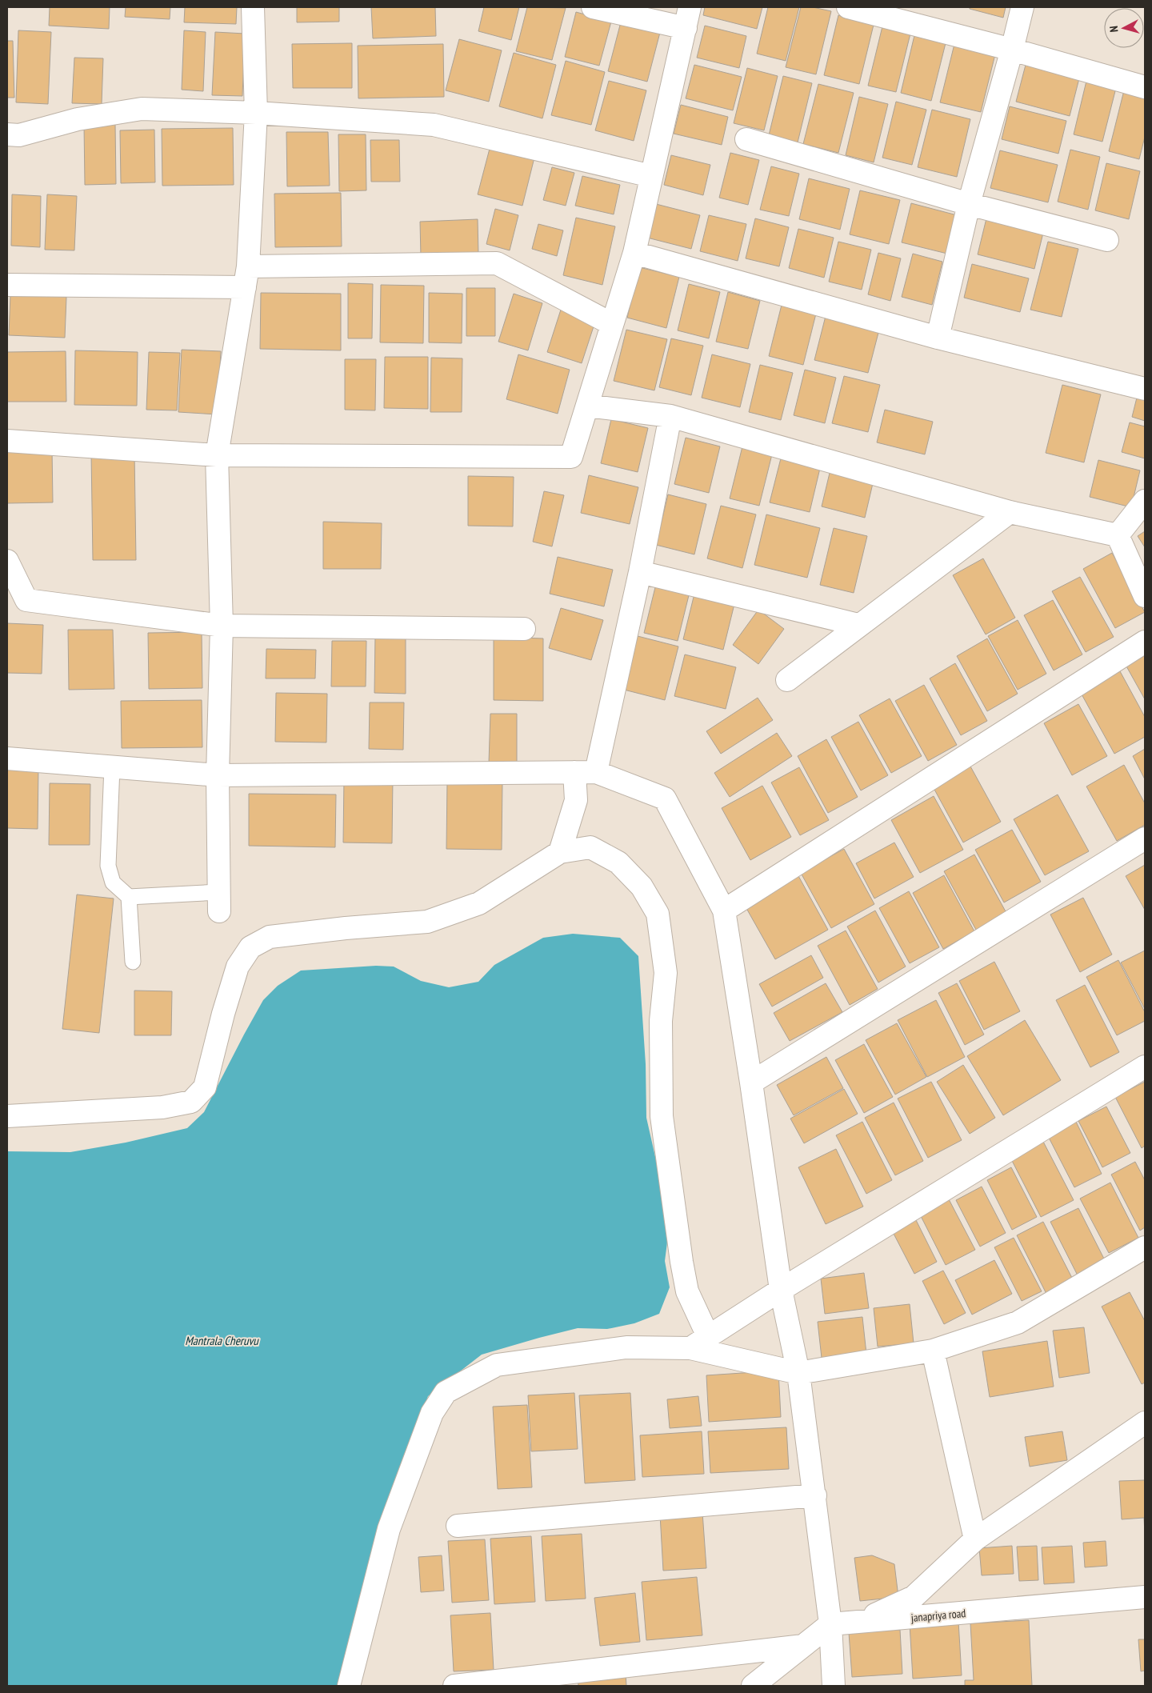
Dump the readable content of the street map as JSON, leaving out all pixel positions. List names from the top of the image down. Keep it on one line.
{"streets":{"street":["janapriya road"]},"water":["Mantrala Cheruvu"],"north":"left"}
